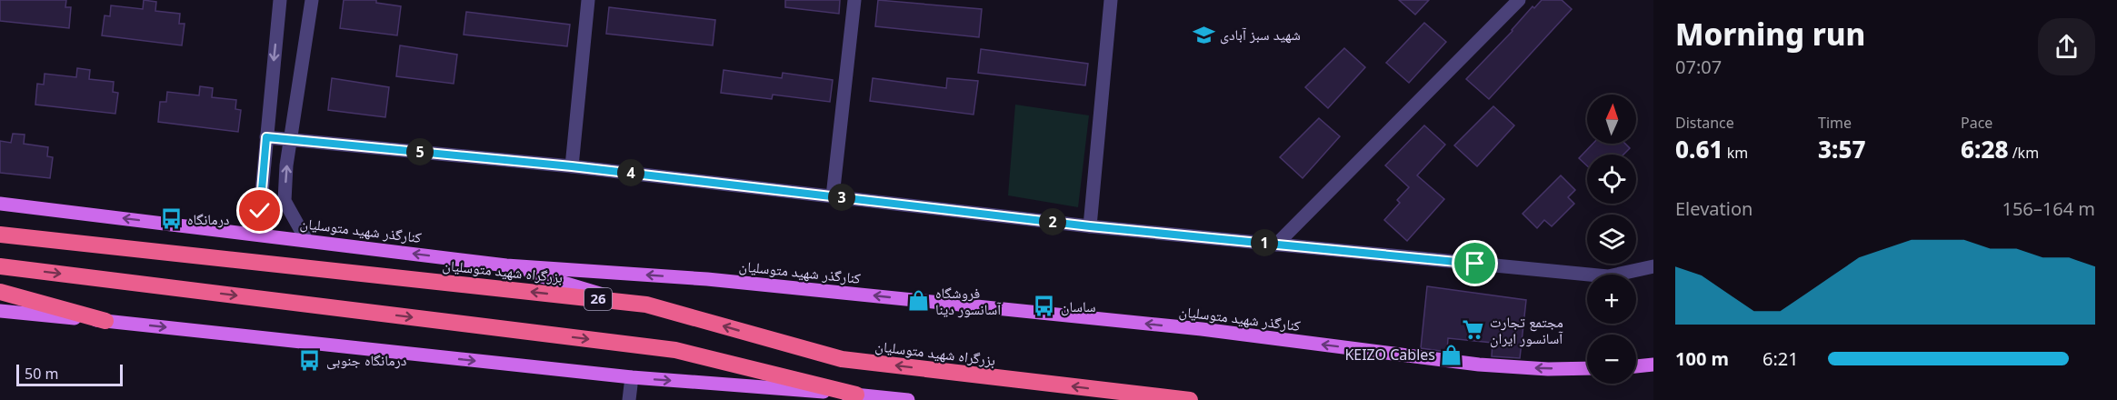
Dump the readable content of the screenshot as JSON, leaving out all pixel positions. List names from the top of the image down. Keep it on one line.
{"streets":{"highway":["بزرگراه شهید متوسلیان","26"],"main road":["کنارگذر شهید متوسلیان"]},"places":{"school or university":["شهید سبز آبادی"],"bus stop":["درمانگاه","ساسان","درمانگاه جنوبی"],"shop":["فروشگاه آسانسور دینا","KEIZO Cables"],"supermarket":["مجتمع تجارت آسانسور ایران"]},"scale_bar":"50 m","north":"top","page":{"heading":["Morning run","07:07"],"stats":[["Distance","0.61 km"],["Time","3:57"],["Pace","6:28 /km"]],"map_buttons":["+","−"],"pins":["5","4","3","2","1"],"chart":["Elevation","156–164 m"],"list":[{"name":"100 m","note":"6:21"}],"scale":"50 m"}}
